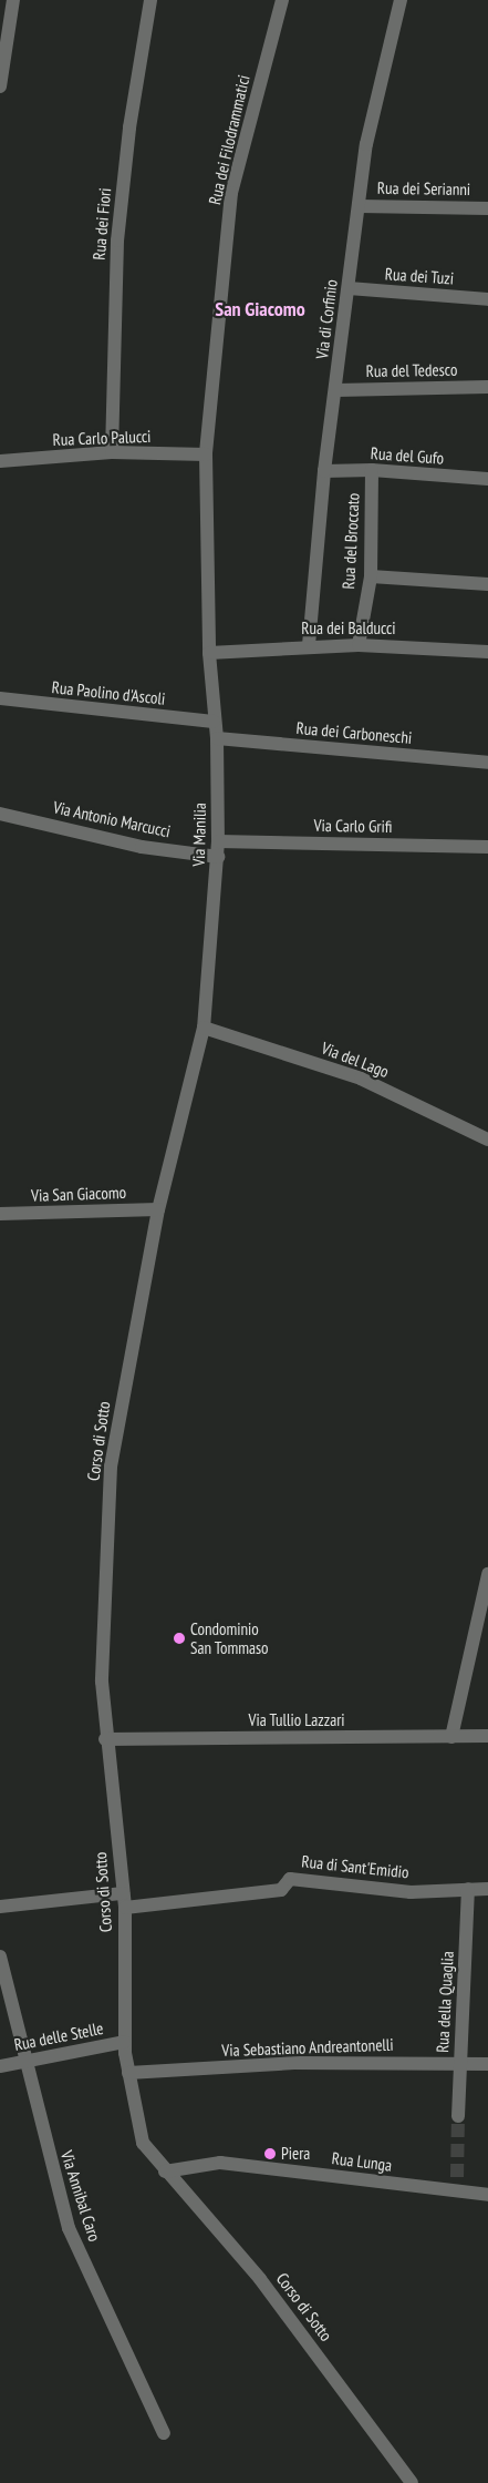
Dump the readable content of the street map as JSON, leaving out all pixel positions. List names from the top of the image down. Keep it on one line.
{"streets":{"street":["Rua dei Filodrammatici","Rua dei Serianni","Rua dei Fiori","Rua dei Tuzi","Via di Corfinio","Rua del Tedesco","Rua Carlo Palucci","Rua del Gufo","Rua del Broccato","Rua dei Balducci","Rua Paolino d'Ascoli","Rua dei Carboneschi","Via Antonio Marcucci","Via Carlo Grifi","Via Manilia","Via del Lago","Via San Giacomo","Corso di Sotto","Via Tullio Lazzari","Rua di Sant'Emidio","Rua della Quaglia","Rua delle Stelle","Via Sebastiano Andreantonelli","Rua Lunga","Via Annibal Caro"]},"crossings":[["Rua dei Filodrammatici","Rua Carlo Palucci"],["Rua dei Filodrammatici","Via Manilia"],["Rua dei Serianni","Via di Corfinio"],["Rua dei Fiori","Rua Carlo Palucci"],["Rua dei Tuzi","Via di Corfinio"],["Via di Corfinio","Rua del Tedesco"],["Via di Corfinio","Rua del Gufo"],["Via di Corfinio","Rua dei Balducci"],["Rua Carlo Palucci","Via Manilia"],["Rua del Gufo","Rua del Broccato"],["Rua del Broccato","Rua dei Balducci"],["Rua dei Balducci","Via Manilia"],["Rua Paolino d'Ascoli","Via Manilia"],["Rua dei Carboneschi","Via Manilia"],["Via Antonio Marcucci","Via Manilia"],["Via Carlo Grifi","Via Manilia"],["Via Manilia","Via del Lago"],["Via Manilia","Via San Giacomo"],["Via Manilia","Corso di Sotto"],["Via San Giacomo","Corso di Sotto"],["Corso di Sotto","Via Tullio Lazzari"],["Corso di Sotto","Rua di Sant'Emidio"],["Corso di Sotto","Rua delle Stelle"],["Corso di Sotto","Via Sebastiano Andreantonelli"],["Corso di Sotto","Rua Lunga"],["Rua di Sant'Emidio","Rua della Quaglia"],["Rua della Quaglia","Via Sebastiano Andreantonelli"],["Rua delle Stelle","Via Annibal Caro"]],"districts":["San Giacomo"],"places":["Condominio San Tommaso","Piera"]}
